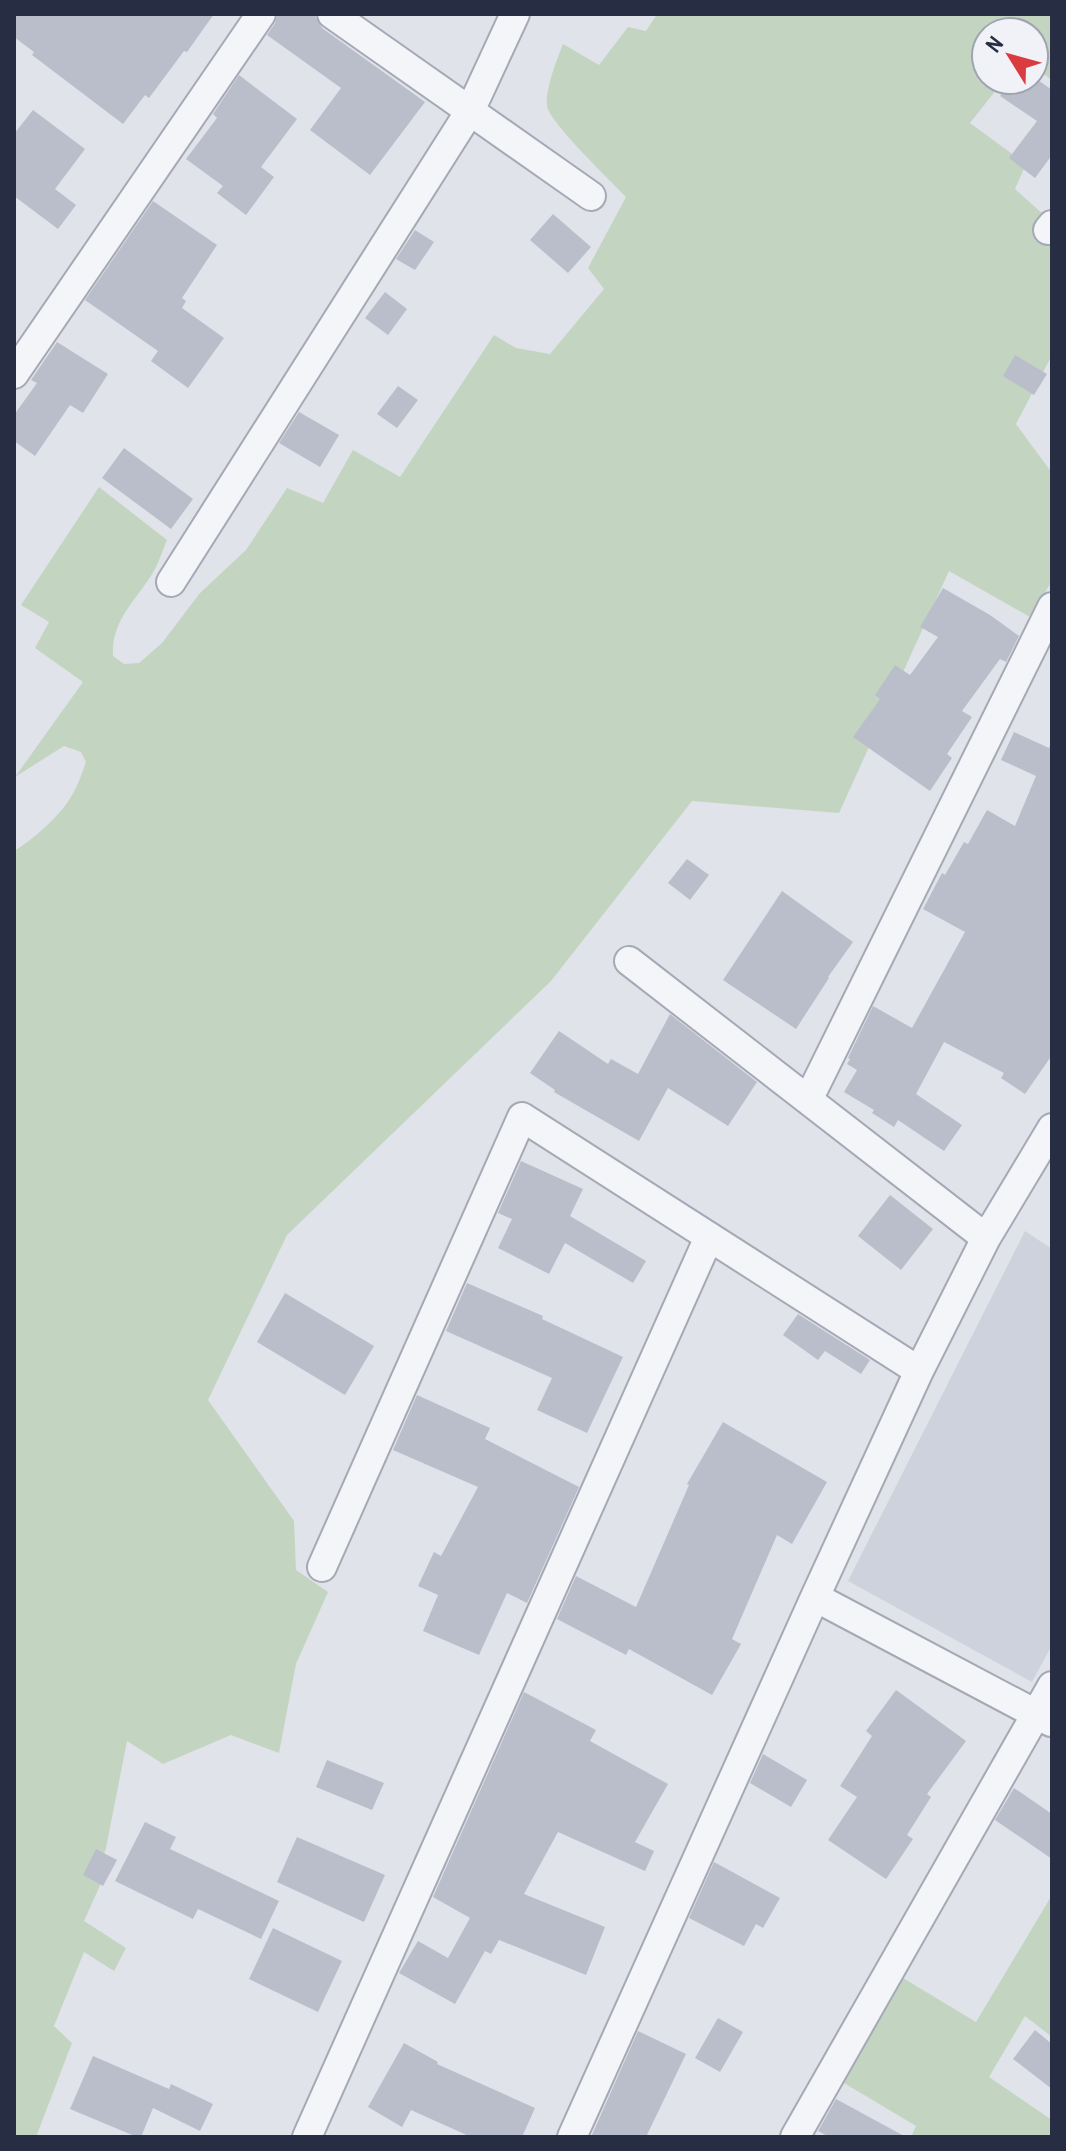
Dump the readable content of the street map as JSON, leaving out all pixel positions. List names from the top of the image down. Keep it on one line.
{"north":"top left"}
